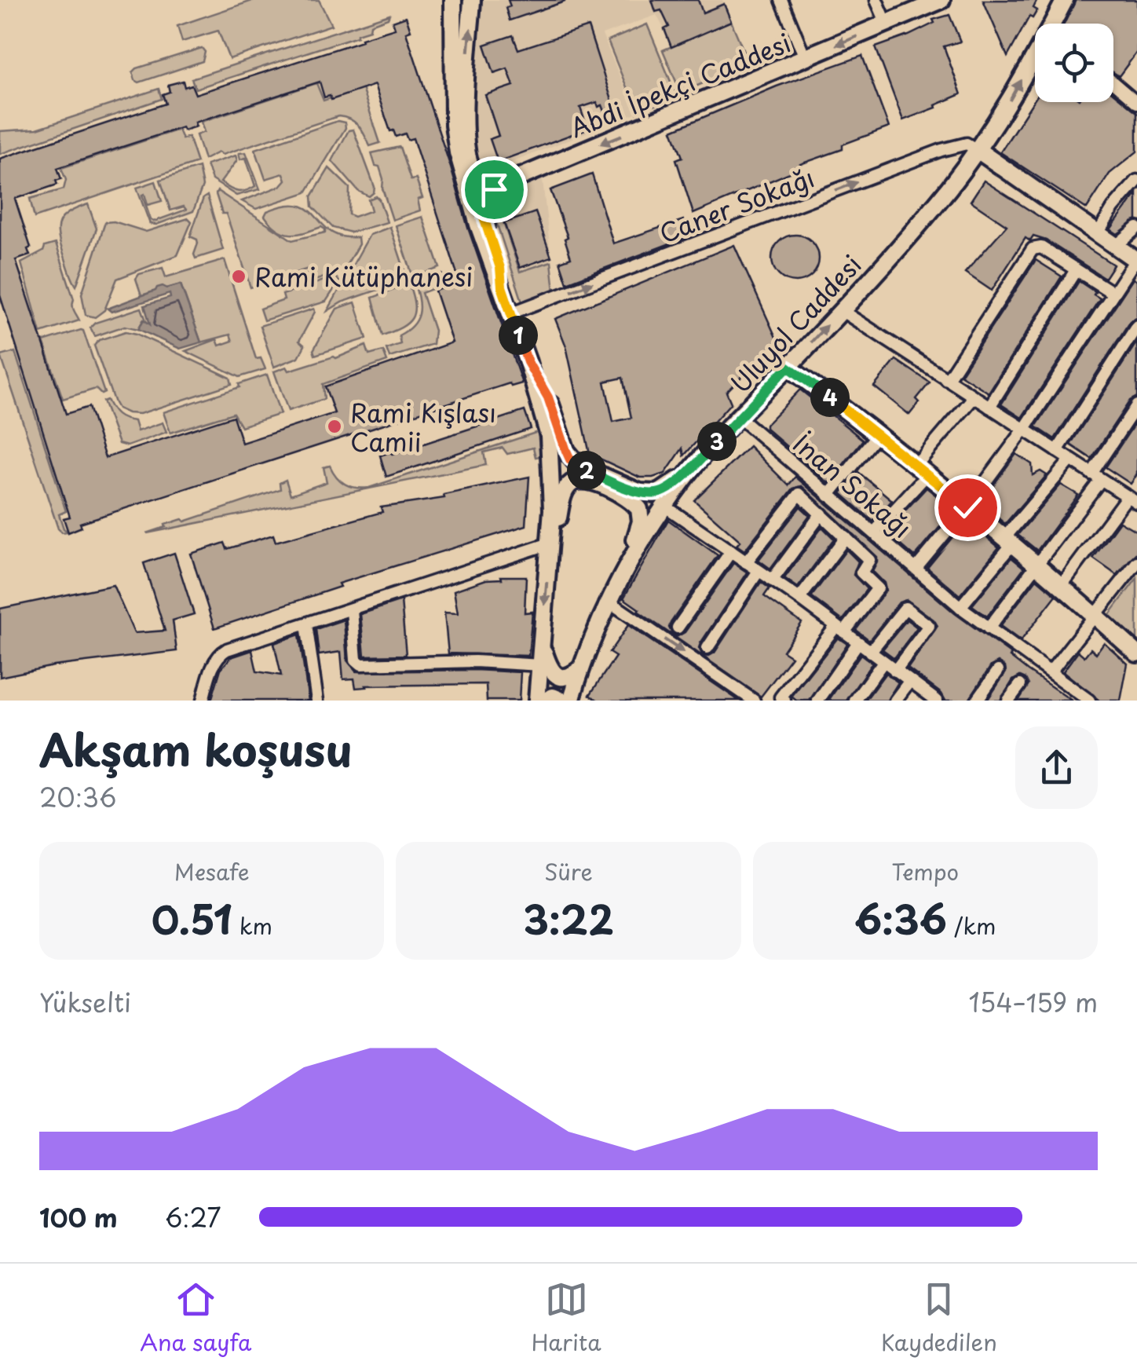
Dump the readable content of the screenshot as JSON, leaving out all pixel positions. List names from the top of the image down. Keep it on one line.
{"streets":{"main road":["Abdi İpekçi Caddesi","Uluyol Caddesi"],"street":["Caner Sokağı","İnan Sokağı"]},"crossings":[["Caner Sokağı","Uluyol Caddesi"],["Uluyol Caddesi","İnan Sokağı"]],"one_way":["Abdi İpekçi Caddesi","Caner Sokağı"],"places":["Rami Kütüphanesi","Rami Kışlası Camii"],"page":{"pins":["1","4","3","2"],"heading":["Akşam koşusu","20:36"],"stats":[["Mesafe","0.51 km"],["Süre","3:22"],["Tempo","6:36 /km"]],"chart":["Yükselti","154–159 m"],"list":[{"name":"100 m","note":"6:27"}],"tabs":["Ana sayfa","Harita","Kaydedilen"]}}
